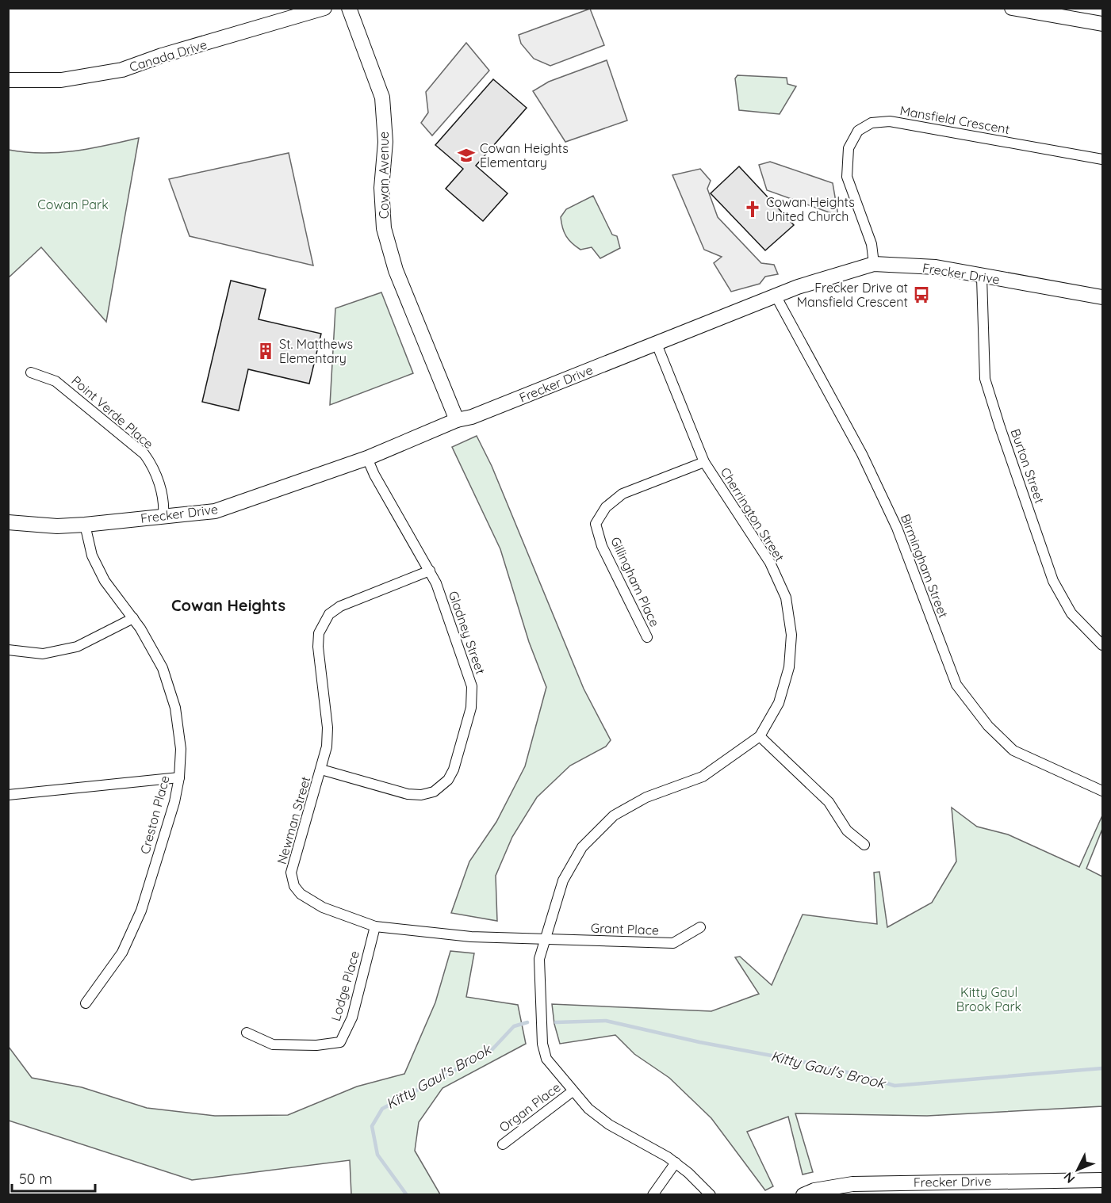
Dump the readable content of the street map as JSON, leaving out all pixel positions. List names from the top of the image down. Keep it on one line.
{"streets":{"street":["Canada Drive","Mansfield Crescent","Cowan Avenue","Frecker Drive","Point Verde Place","Burton Street","Cherrington Street","Birmingham Street","Gillingham Place","Gladney Street","Creston Place","Newman Street","Grant Place","Lodge Place","Organ Place"]},"crossings":[["Mansfield Crescent","Frecker Drive"],["Cowan Avenue","Frecker Drive"],["Frecker Drive","Point Verde Place"],["Frecker Drive","Burton Street"],["Frecker Drive","Cherrington Street"],["Frecker Drive","Birmingham Street"],["Frecker Drive","Gladney Street"],["Frecker Drive","Creston Place"],["Cherrington Street","Gillingham Place"],["Cherrington Street","Newman Street"],["Cherrington Street","Grant Place"],["Cherrington Street","Organ Place"],["Gladney Street","Newman Street"],["Newman Street","Grant Place"],["Newman Street","Lodge Place"]],"districts":["Cowan Heights"],"water":["Kitty Gaul's Brook"],"parks":["Cowan Park","Kitty Gaul Brook Park"],"places":{"school or university":["Cowan Heights Elementary"],"church":["Cowan Heights United Church"],"bus stop":["Frecker Drive at Mansfield Crescent"],"building":["St. Matthews Elementary"]},"scale_bar":"50 m","north":"bottom left"}
